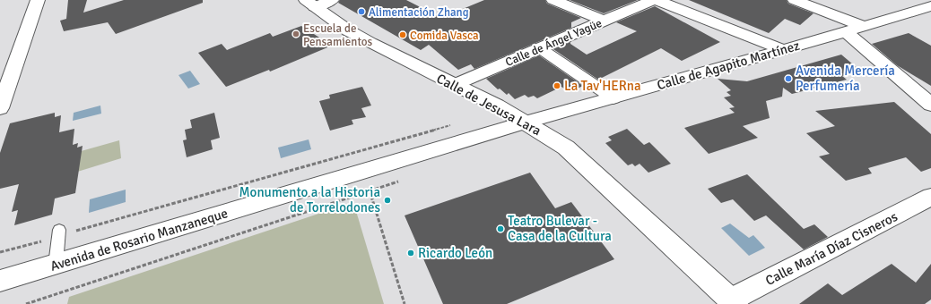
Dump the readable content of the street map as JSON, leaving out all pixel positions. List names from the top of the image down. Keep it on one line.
{"streets":{"street":["Calle de Ángel Yagüe","Calle de Agapito Martínez","Calle de Jesusa Lara","Avenida de Rosario Manzaneque","Calle María Díaz Cisneros"]},"crossings":[["Calle de Ángel Yagüe","Calle de Jesusa Lara"],["Calle de Agapito Martínez","Calle de Jesusa Lara"],["Calle de Agapito Martínez","Avenida de Rosario Manzaneque"],["Calle de Jesusa Lara","Avenida de Rosario Manzaneque"],["Calle de Jesusa Lara","Calle María Díaz Cisneros"]],"places":["Alimentación Zhang","Escuela de Pensamientos","Comida Vasca","Avenida Mercería Perfumería","La Tav'HERna","Monumento a la Historia de Torrelodones","Teatro Bulevar - Casa de la Cultura","Ricardo León"]}
